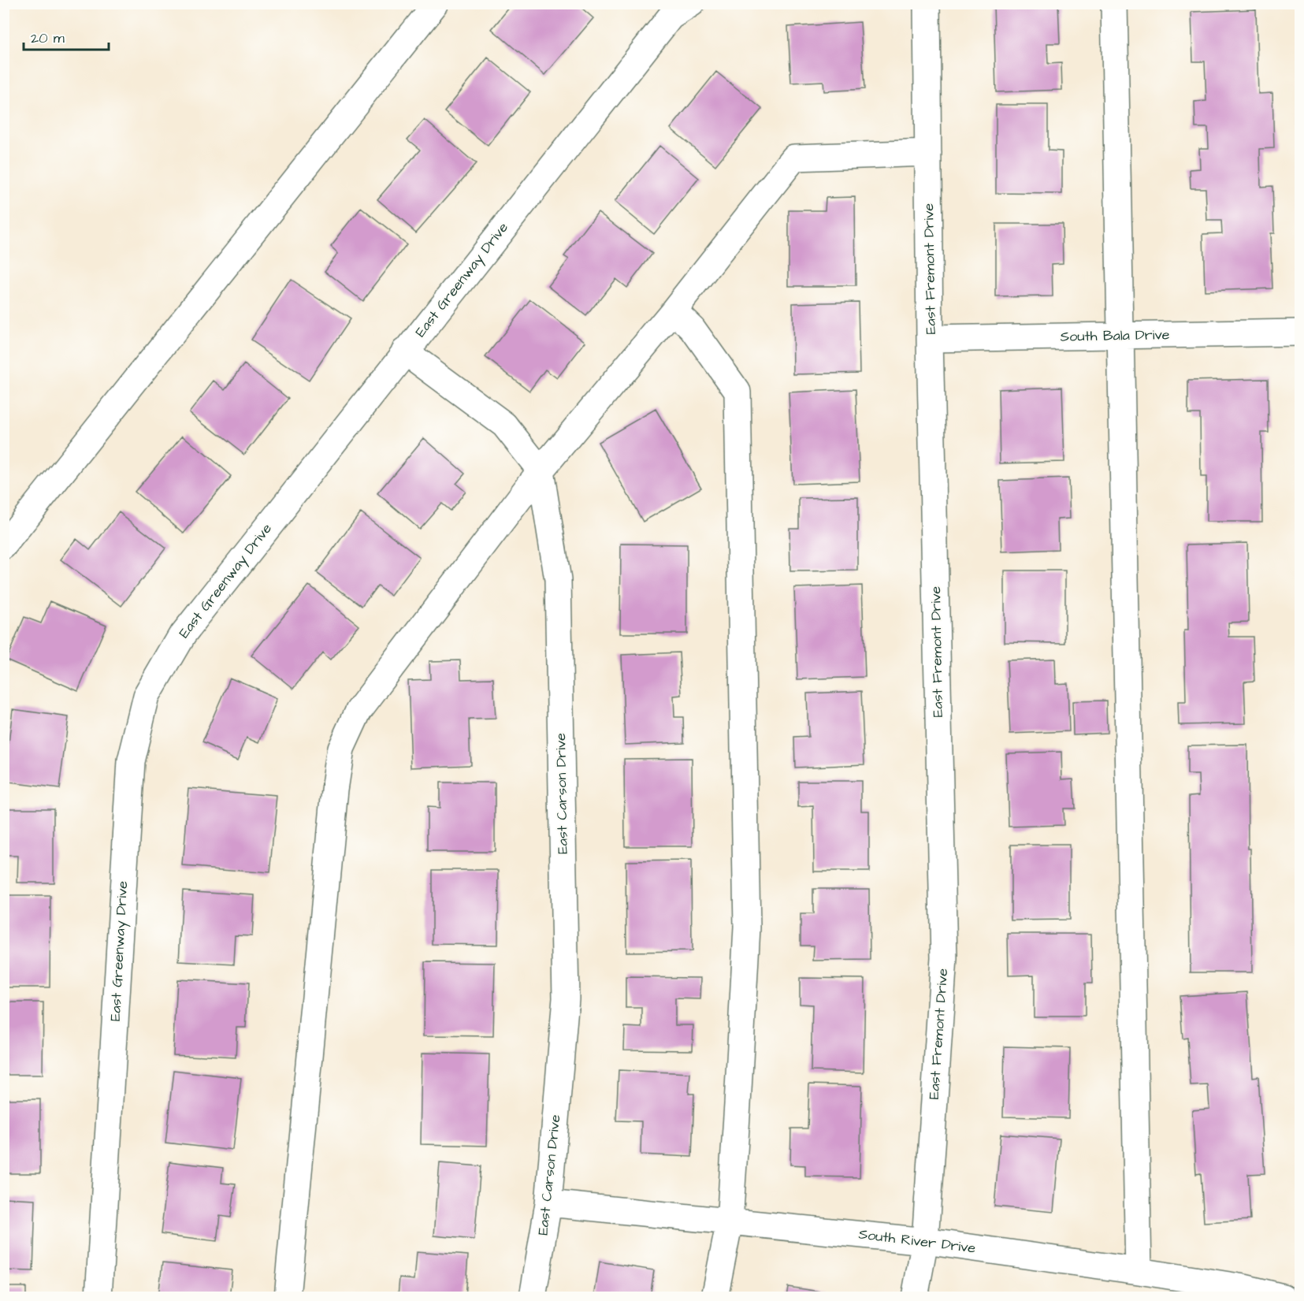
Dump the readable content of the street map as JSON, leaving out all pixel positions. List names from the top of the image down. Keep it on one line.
{"streets":{"street":["East Fremont Drive","East Greenway Drive","South Bala Drive","East Carson Drive","South River Drive"]},"crossings":[["East Fremont Drive","South Bala Drive"],["East Fremont Drive","South River Drive"],["East Greenway Drive","East Carson Drive"],["East Carson Drive","South River Drive"]],"scale_bar":"20 m"}
